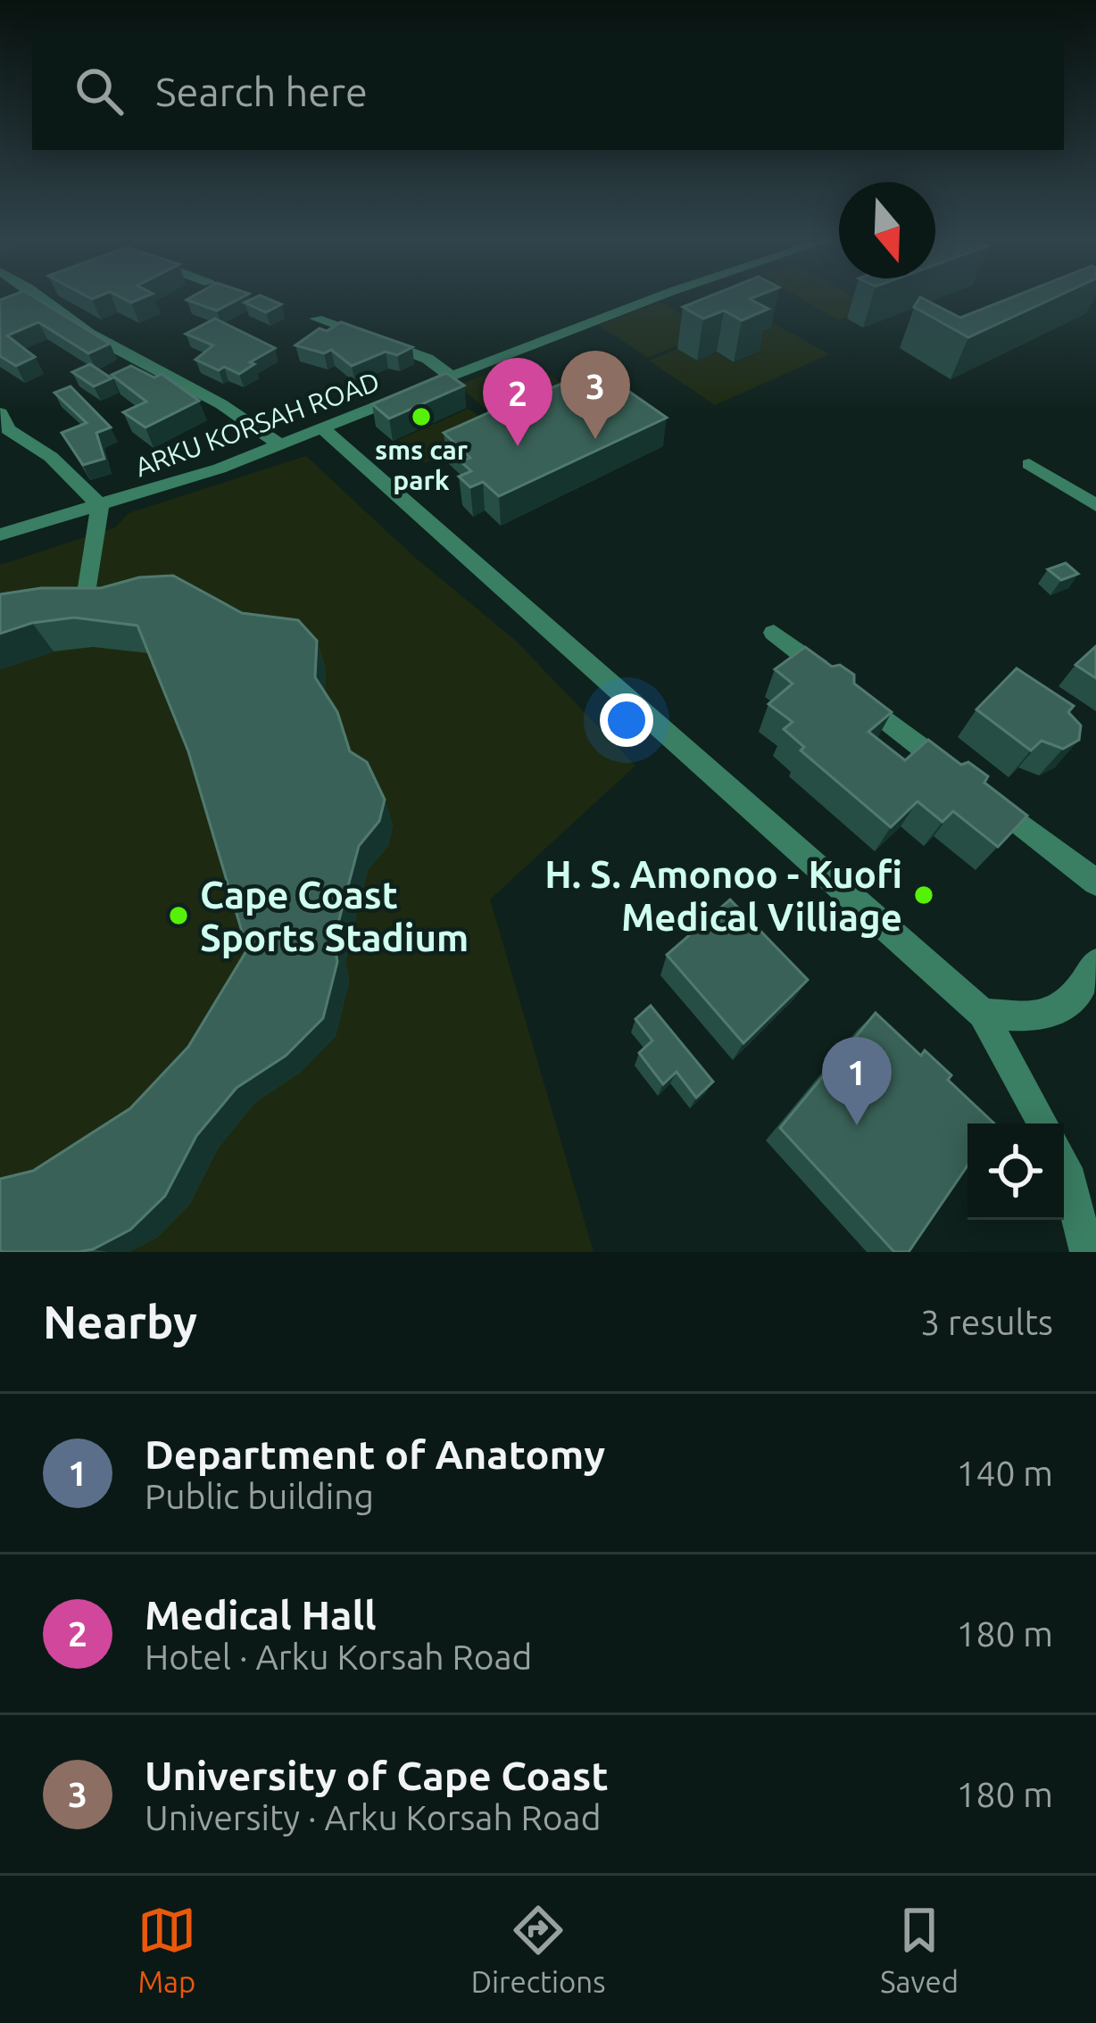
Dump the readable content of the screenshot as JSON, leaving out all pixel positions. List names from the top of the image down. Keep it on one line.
{"streets":{"street":["ARKU KORSAH ROAD"]},"places":["sms car park","H. S. Amonoo - Kuofi Medical Villiage","Cape Coast Sports Stadium"],"north":"bottom","page":{"search":"Search here","pins":["3","2","1"],"heading":["Nearby","3 results"],"list":[{"mark":"1","name":"Department of Anatomy","note":"Public building","value":"140 m"},{"mark":"2","name":"Medical Hall","note":"Hotel · Arku Korsah Road","value":"180 m"},{"mark":"3","name":"University of Cape Coast","note":"University · Arku Korsah Road","value":"180 m"}],"nav":["Map","Directions","Saved"]}}
